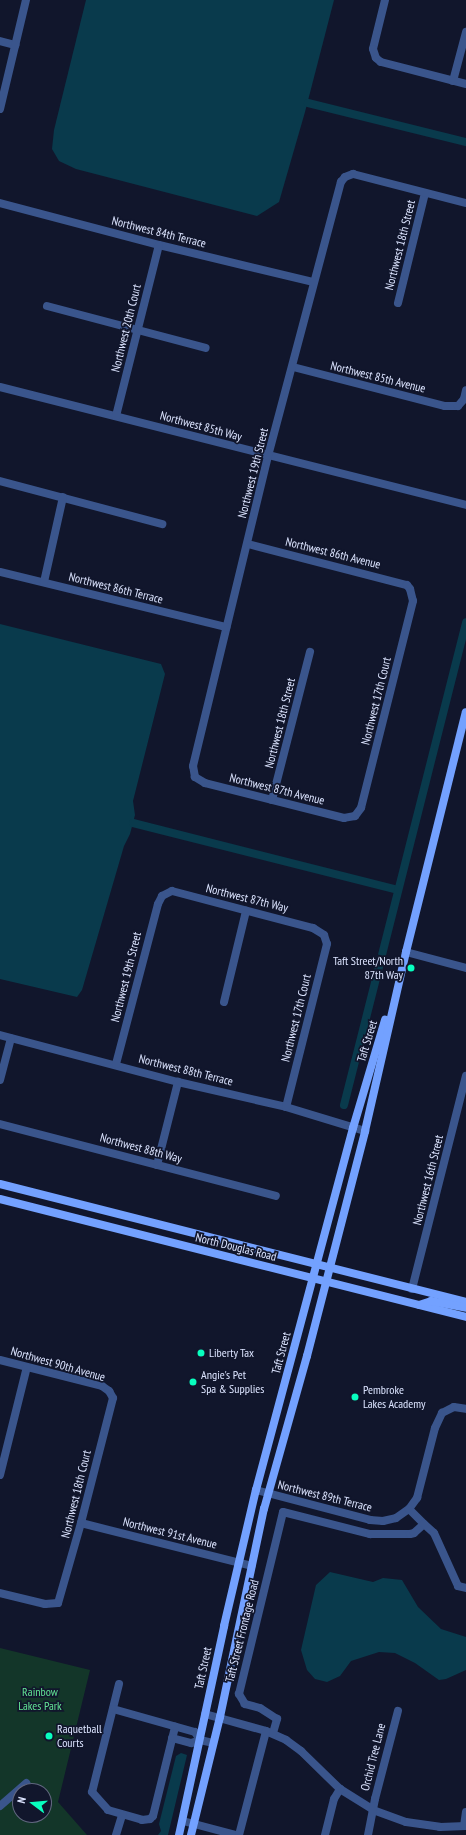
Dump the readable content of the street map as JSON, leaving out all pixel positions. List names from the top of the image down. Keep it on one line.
{"streets":{"street":["Northwest 84th Terrace","Northwest 18th Street","Northwest 20th Court","Northwest 85th Avenue","Northwest 85th Way","Northwest 19th Street","Northwest 86th Avenue","Northwest 86th Terrace","Northwest 17th Court","Northwest 87th Avenue","Northwest 87th Way","Taft Street","Northwest 88th Terrace","Northwest 88th Way","Northwest 16th Street","North Douglas Road","Northwest 90th Avenue","Northwest 18th Court","Northwest 89th Terrace","Northwest 91st Avenue","Taft Street Frontage Road","Orchid Tree Lane"]},"crossings":[["Northwest 84th Terrace","Northwest 20th Court"],["Northwest 84th Terrace","Northwest 19th Street"],["Northwest 18th Street","Northwest 19th Street"],["Northwest 18th Street","Northwest 87th Avenue"],["Northwest 20th Court","Northwest 85th Way"],["Northwest 85th Avenue","Northwest 19th Street"],["Northwest 85th Way","Northwest 19th Street"],["Northwest 19th Street","Northwest 86th Avenue"],["Northwest 19th Street","Northwest 86th Terrace"],["Northwest 19th Street","Northwest 87th Avenue"],["Northwest 19th Street","Northwest 87th Way"],["Northwest 19th Street","Northwest 88th Terrace"],["Northwest 86th Avenue","Northwest 17th Court"],["Northwest 17th Court","Northwest 87th Avenue"],["Northwest 17th Court","Northwest 87th Way"],["Northwest 17th Court","Northwest 88th Terrace"],["Taft Street","Northwest 88th Terrace"],["Taft Street","North Douglas Road"],["Taft Street","Northwest 89th Terrace"],["Taft Street","Northwest 91st Avenue"],["Northwest 16th Street","North Douglas Road"],["Northwest 90th Avenue","Northwest 18th Court"],["Northwest 18th Court","Northwest 91st Avenue"]],"parks":["Rainbow Lakes Park"],"places":["Taft Street/North 87th Way","Liberty Tax","Angie's Pet Spa & Supplies","Pembroke Lakes Academy","Raquetball Courts"],"north":"left"}
